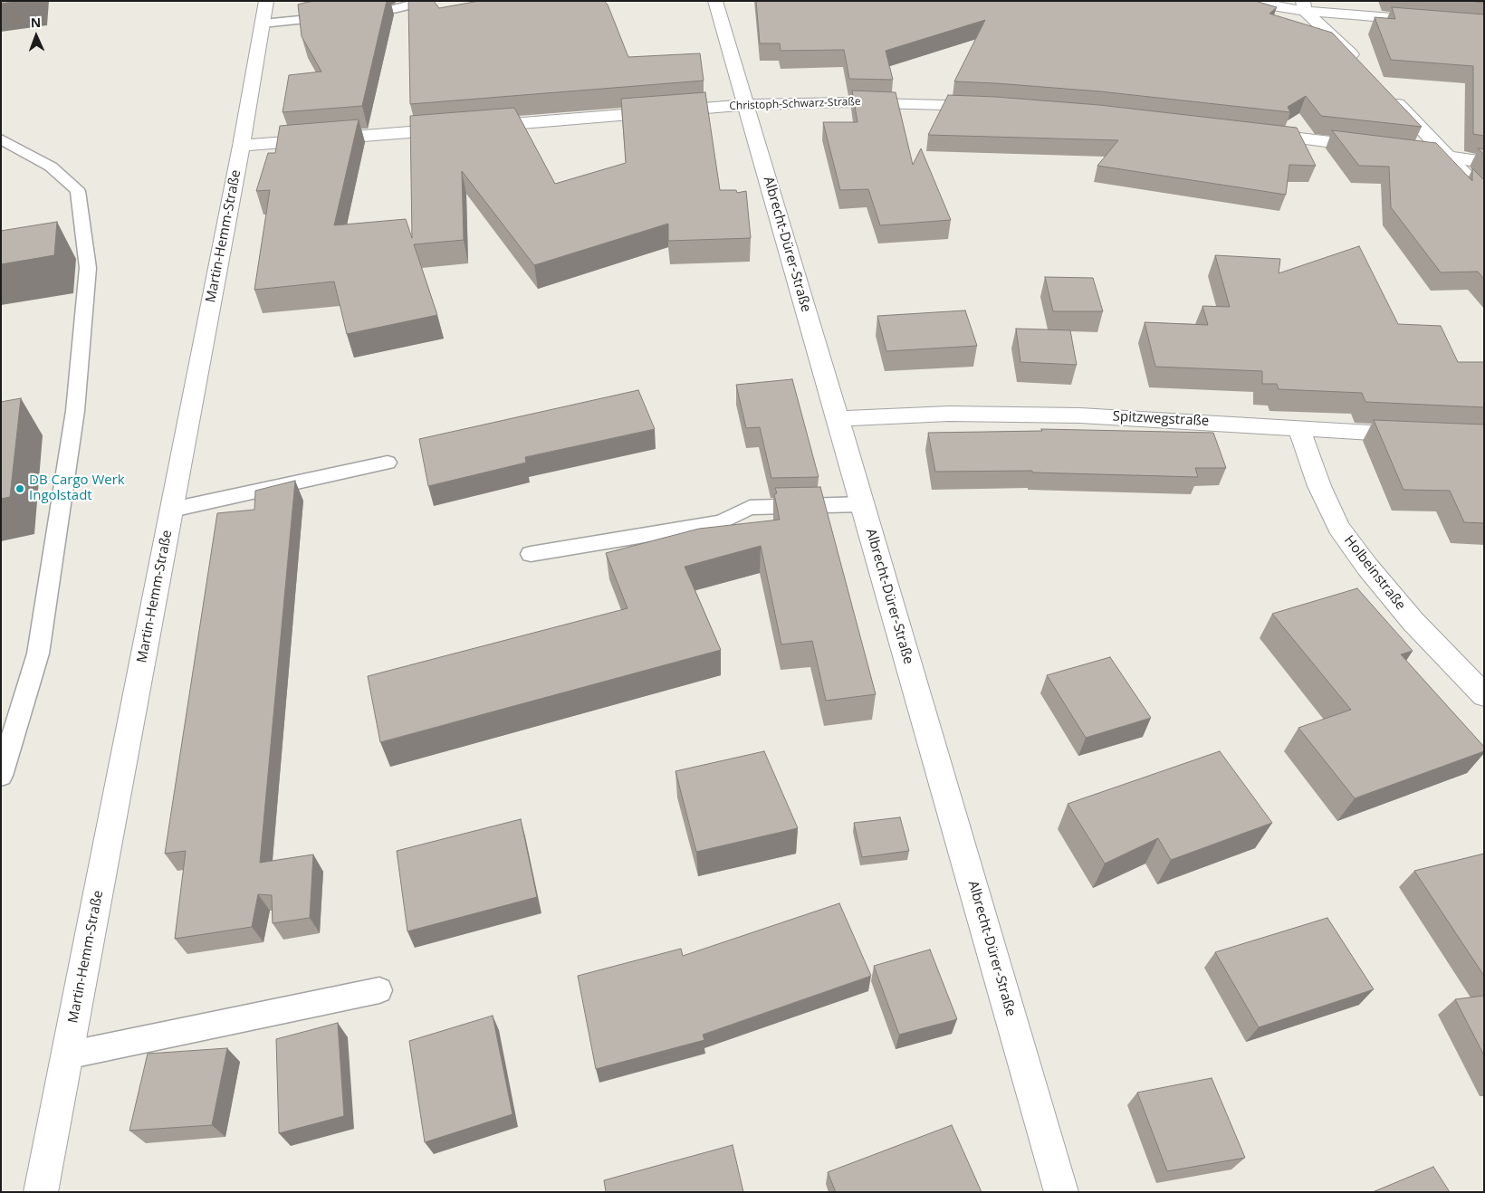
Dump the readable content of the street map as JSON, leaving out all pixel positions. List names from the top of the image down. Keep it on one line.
{"streets":{"street":["Christoph-Schwarz-Straße","Martin-Hemm-Straße","Albrecht-Dürer-Straße","Spitzwegstraße","Holbeinstraße"]},"crossings":[["Christoph-Schwarz-Straße","Albrecht-Dürer-Straße"],["Albrecht-Dürer-Straße","Spitzwegstraße"],["Spitzwegstraße","Holbeinstraße"]],"places":["DB Cargo Werk Ingolstadt"],"north":"top"}
